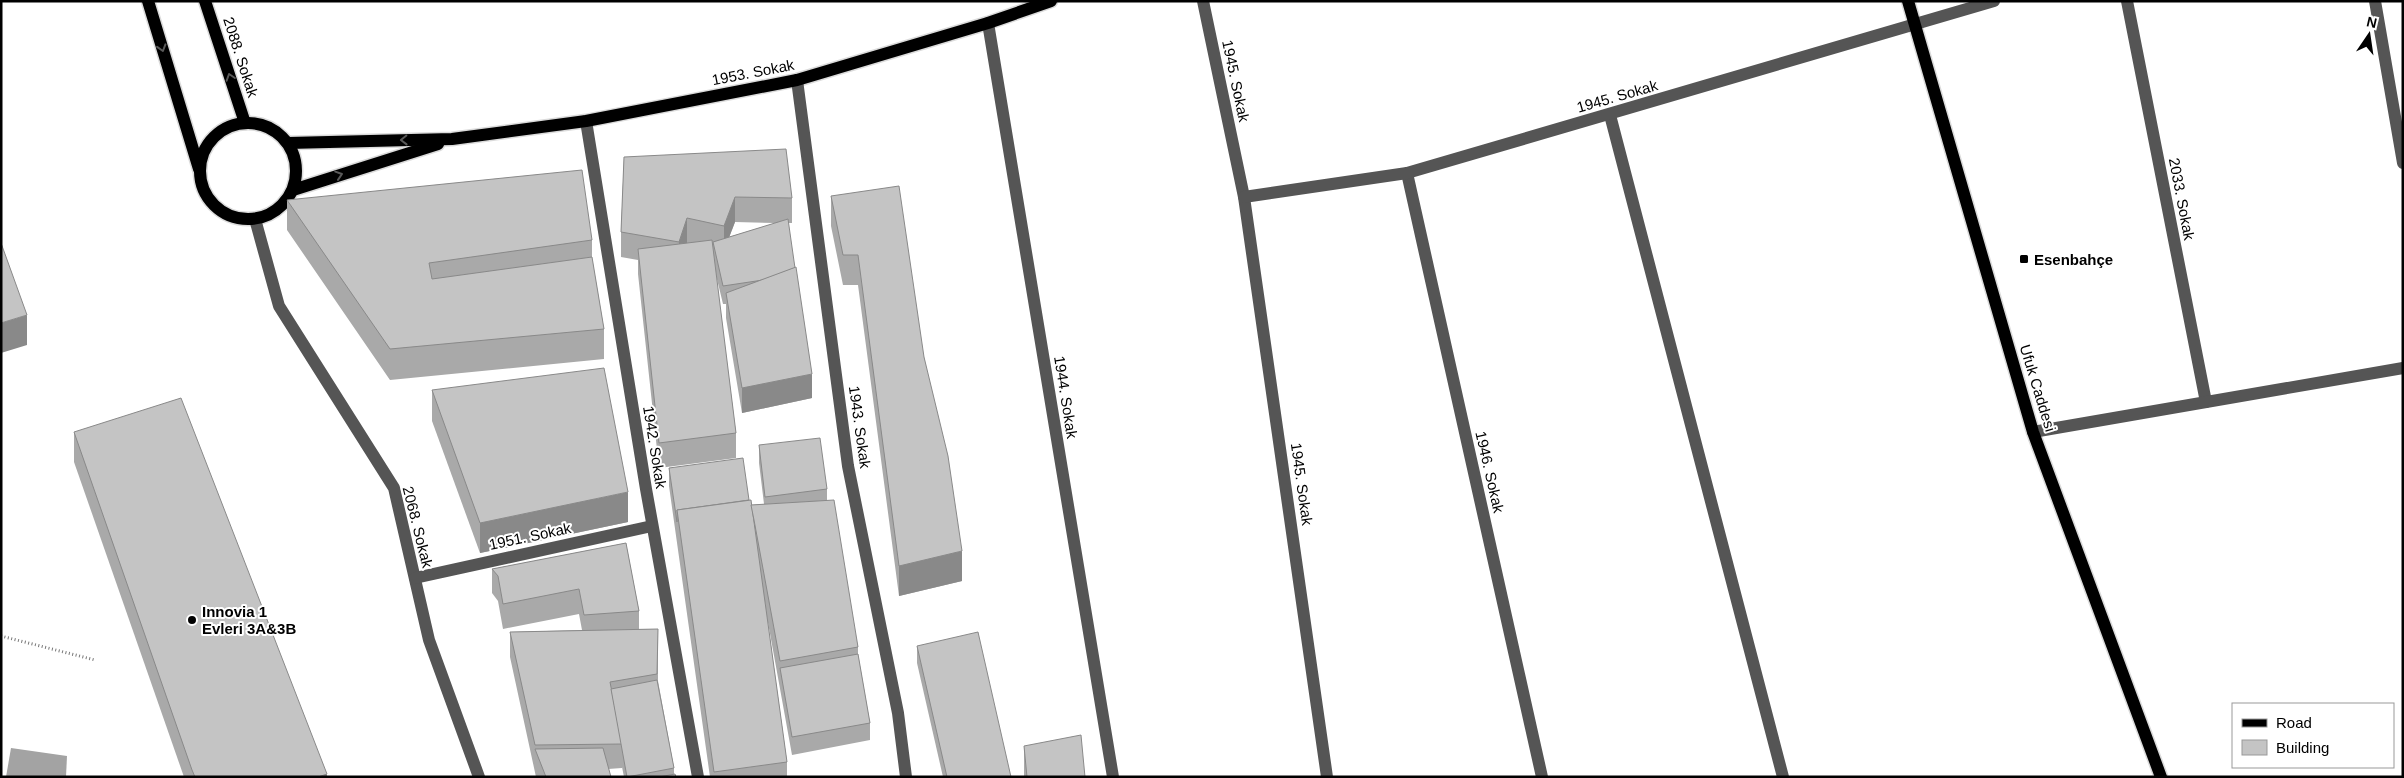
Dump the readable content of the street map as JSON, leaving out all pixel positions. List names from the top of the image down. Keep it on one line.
{"streets":{"main road":["2088. Sokak","1953. Sokak","Ufuk Caddesi"],"street":["1945. Sokak","2033. Sokak","1944. Sokak","1943. Sokak","1942. Sokak","1946. Sokak","2068. Sokak","1951. Sokak"]},"crossings":[["2088. Sokak","2068. Sokak"],["1953. Sokak","1944. Sokak"],["1953. Sokak","1943. Sokak"],["1953. Sokak","1942. Sokak"],["1945. Sokak","Ufuk Caddesi"],["1945. Sokak","1946. Sokak"],["1942. Sokak","1951. Sokak"],["2068. Sokak","1951. Sokak"]],"places":{"transit":["Esenbahçe"],"other":["Innovia 1 Evleri 3A&3B"]},"legend":["Road","Building"],"north":"top"}
